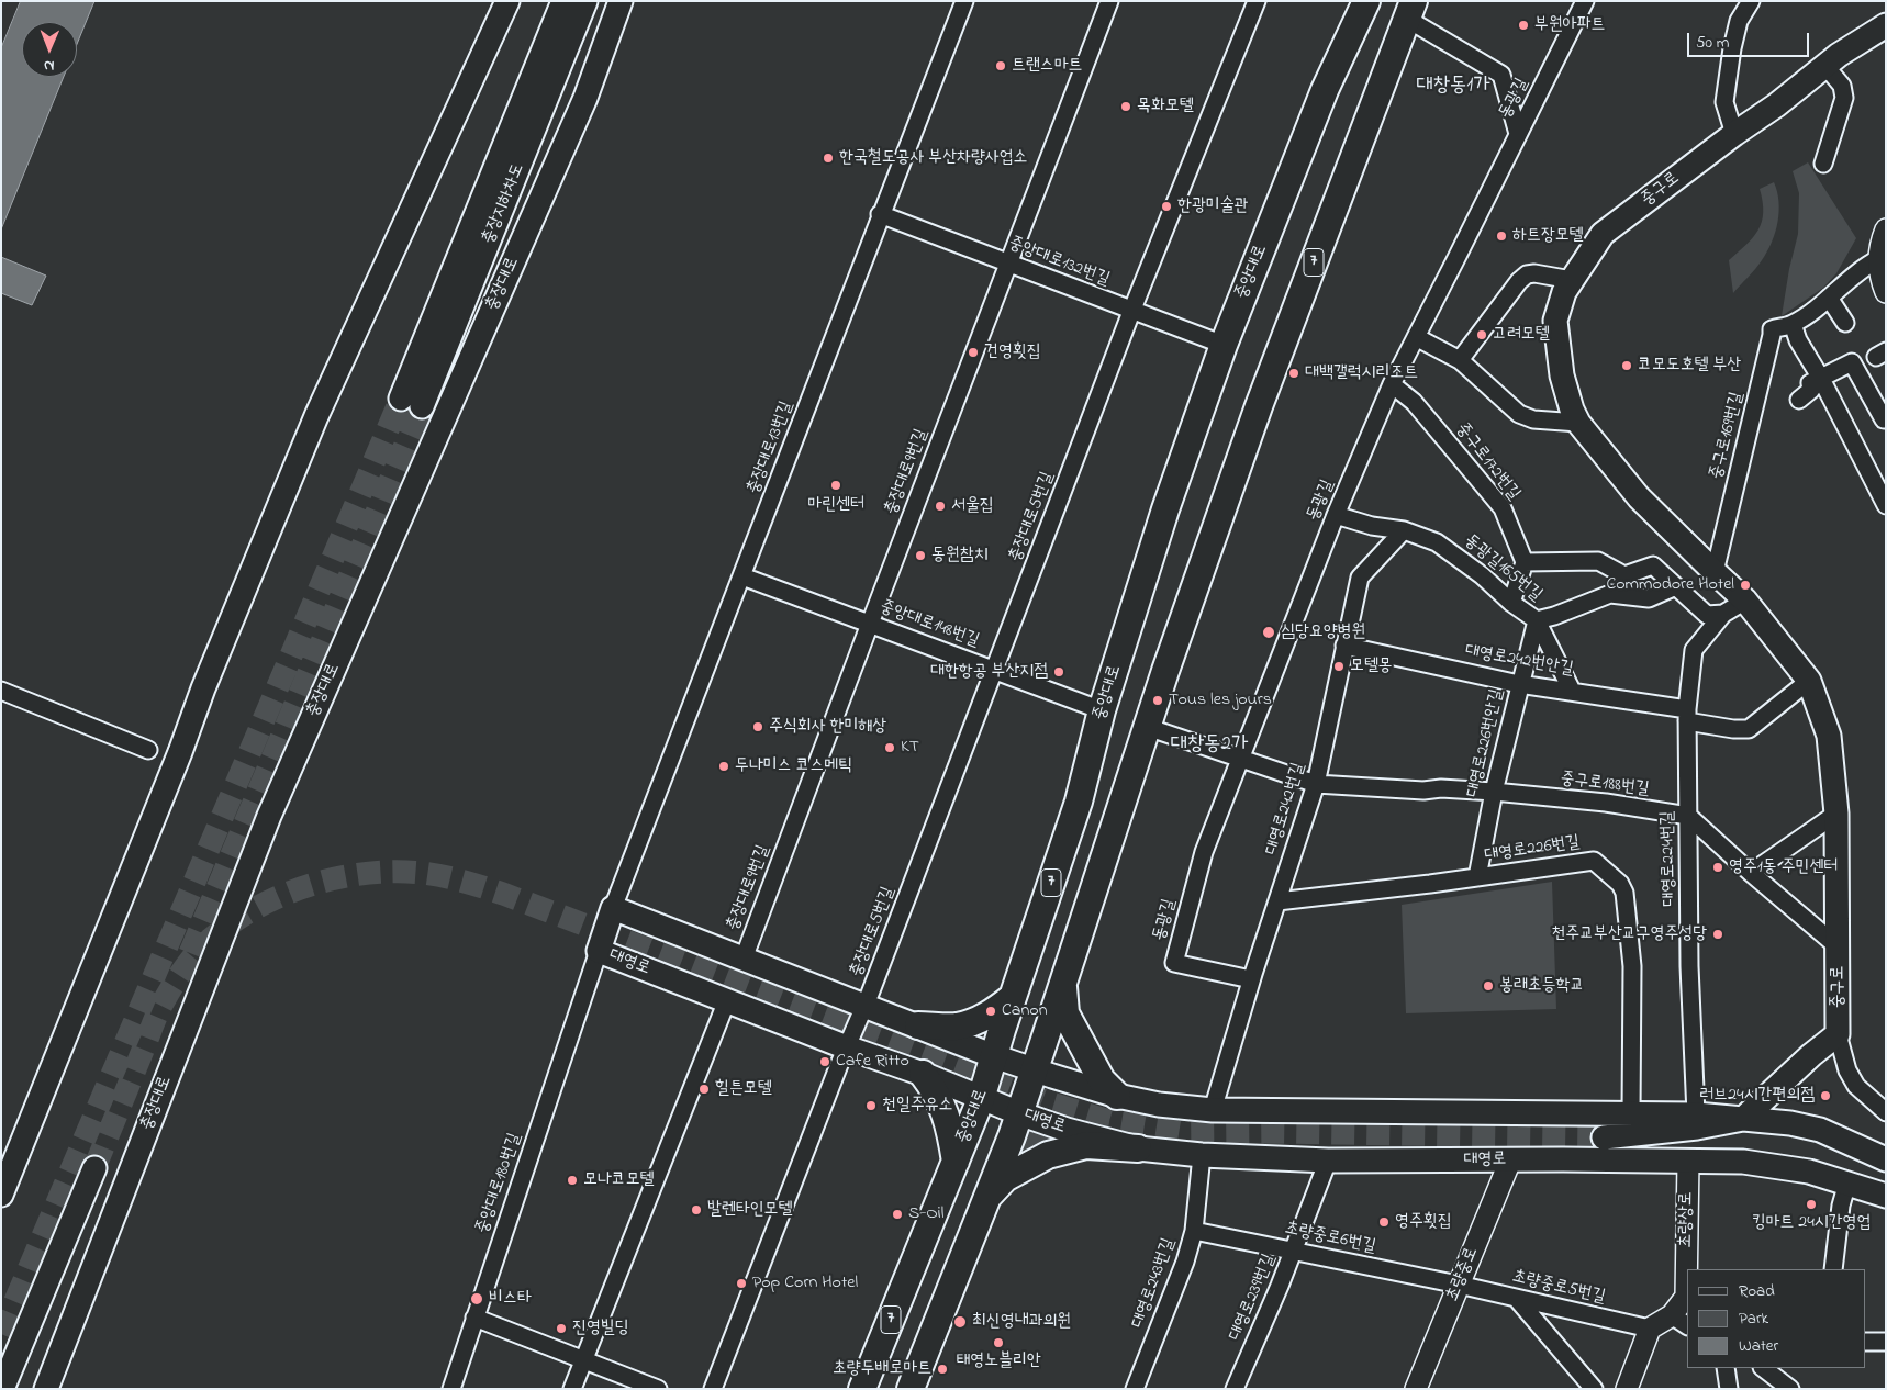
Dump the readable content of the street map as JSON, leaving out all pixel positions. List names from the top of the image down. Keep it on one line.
{"streets":{"main road":["중구로","충장지하차도","7","중앙대로","충장대로","대영로"],"street":["동광길","중앙대로132번길","중구로169번길","충장대로13번길","중구로172번길","충장대로9번길","충장대로5번길","동광길165번길","중앙대로148번길","대영로242번안길","대영로226번안길","중구로188번길","대영로242번길","대영로226번길","대영로224번길","중앙대로180번길","초량상로","초량중로6번길","초량중로","대영로243번길","초량중로5번길","대영로239번길"]},"crossings":[["동광길","중구로172번길"],["동광길","동광길165번길"],["동광길","중구로188번길"],["동광길","대영로242번길"],["중구로","중구로169번길"],["중앙대로132번길","중앙대로"],["중앙대로132번길","충장대로13번길"],["중앙대로132번길","충장대로9번길"],["중앙대로132번길","충장대로5번길"],["7","중구로188번길"],["7","대영로"],["중앙대로","중앙대로148번길"],["중앙대로","대영로"],["충장대로13번길","중앙대로148번길"],["충장대로13번길","대영로"],["충장대로9번길","중앙대로148번길"],["충장대로5번길","중앙대로148번길"],["충장대로5번길","대영로"],["동광길165번길","대영로226번안길"],["동광길165번길","대영로242번길"],["대영로242번안길","대영로226번안길"],["대영로242번안길","대영로242번길"],["대영로242번안길","대영로224번길"],["대영로226번안길","중구로188번길"],["대영로226번안길","대영로226번길"],["중구로188번길","대영로242번길"],["중구로188번길","대영로224번길"],["대영로242번길","대영로226번길"],["대영로","중앙대로180번길"],["대영로","초량상로"],["대영로","초량중로"],["대영로","대영로243번길"],["대영로","대영로239번길"],["초량상로","초량중로5번길"],["초량중로6번길","초량중로"],["초량중로6번길","대영로243번길"],["초량중로6번길","초량중로5번길"],["초량중로6번길","대영로239번길"],["초량중로","초량중로5번길"]],"districts":["대창동1가","대창동2가"],"places":["부원아파트","트랜스마트","목화모텔","한국철도공사 부산차량사업소","한광미술관","하트장모텔","고려모텔","건영횟집","코모도호텔 부산","대백갤럭시리조트","마린센터","서울집","동원참치","Commodore Hotel","심당요양병원","모텔몽","대한항공 부산지점","Tous les jours","주식회사 한미해상","KT","두나미스 코스메틱","영주1동 주민센터","천주교부산교구영주성당","봉래초등학교","Canon","Cafe Ritto","힐튼모텔","러브24시간편의점","천일주유소","모나코모텔","킹마트 24시간영업","발렌타인모텔","S-Oil","영주횟집","Pop Corn Hotel","비스타","최신영내과의원","진영빌딩","태영노블리안","초량두배로마트"],"legend":["Road","Park","Water"],"scale_bar":"50 m","north":"bottom"}
